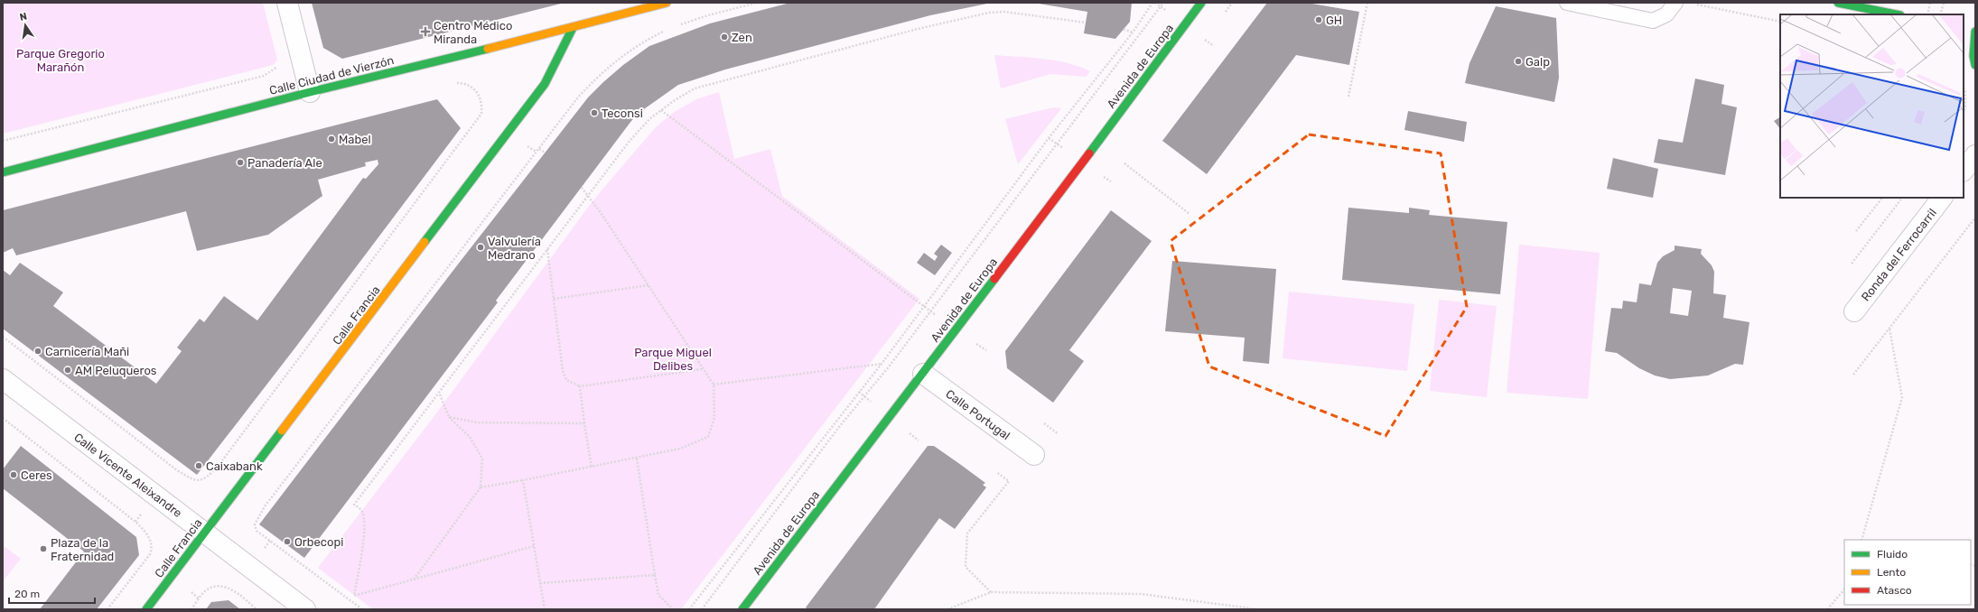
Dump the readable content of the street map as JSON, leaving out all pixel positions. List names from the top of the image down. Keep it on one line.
{"streets":{"street":["Avenida de Europa","Calle Ciudad de Vierzón","Ronda del Ferrocarril","Calle Francia","Calle Portugal","Calle Vicente Aleixandre"]},"crossings":[["Avenida de Europa","Calle Portugal"],["Calle Ciudad de Vierzón","Calle Francia"],["Calle Francia","Calle Vicente Aleixandre"]],"parks":["Parque Gregorio Marañón","Parque Miguel Delibes"],"places":{"other":["GH","Zen","Galp","Teconsi","Mabel","Panadería Ale","Valvulería Medrano","Carnicería Mañi","AM Peluqueros","Caixabank","Ceres","Orbecopi","Plaza de la Fraternidad"],"health":["Centro Médico Miranda"]},"legend":["Fluido","Lento","Atasco"],"scale_bar":"20 m","north":"top"}
